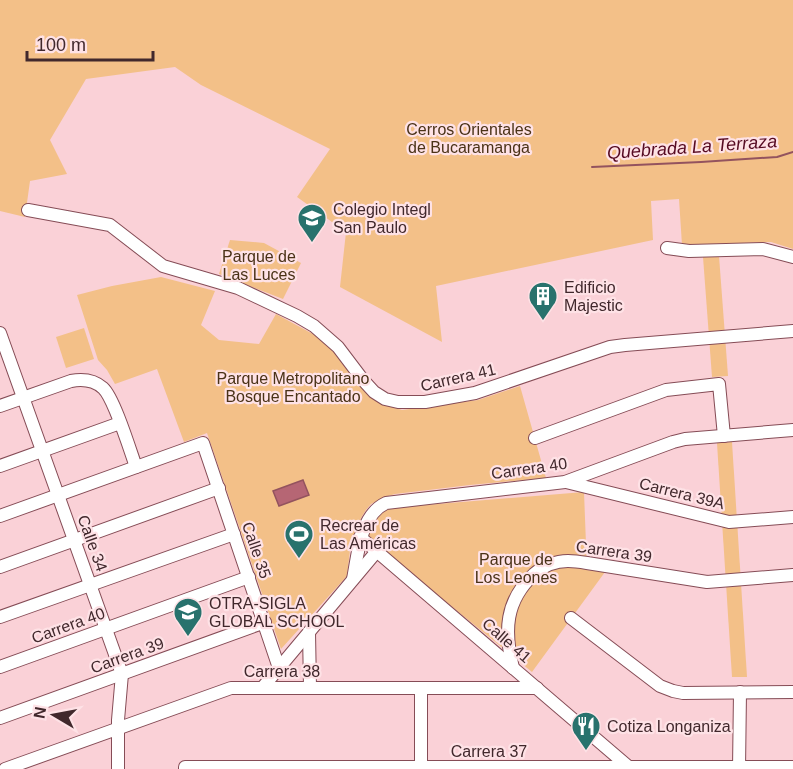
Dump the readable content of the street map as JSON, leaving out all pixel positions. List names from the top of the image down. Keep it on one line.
{"streets":{"street":["Carrera 41","Carrera 40","Carrera 39A","Calle 34","Calle 35","Carrera 39","Calle 41","Carrera 38","Carrera 37"]},"crossings":[["Carrera 40","Carrera 39A"],["Carrera 40","Calle 34"],["Carrera 40","Calle 35"],["Carrera 40","Calle 41"],["Calle 34","Carrera 39"],["Calle 34","Carrera 38"],["Calle 35","Carrera 39"],["Carrera 39","Calle 41"],["Calle 41","Carrera 38"],["Calle 41","Carrera 37"]],"water":["Quebrada La Terraza"],"parks":["Cerros Orientales de Bucaramanga","Parque de Las Luces","Parque Metropolitano Bosque Encantado","Parque de Los Leones"],"places":{"school or university":["Colegio Integl San Paulo","OTRA-SIGLA GLOBAL SCHOOL"],"building":["Edificio Majestic"],"sports":["Recrear de Las Américas"],"restaurant":["Cotiza Longaniza"]},"scale_bar":"100 m","north":"left"}
